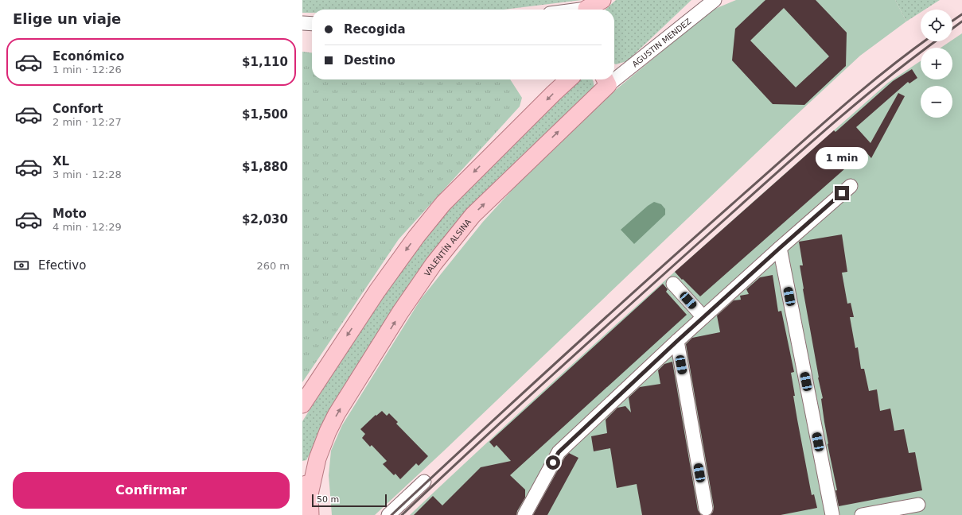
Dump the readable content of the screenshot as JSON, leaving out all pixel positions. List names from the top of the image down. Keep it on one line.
{"streets":{"main road":["VALENTÍN ALSINA"],"street":["AGUSTIN MENDEZ"]},"scale_bar":"50 m","page":{"heading":"Elige un viaje","map_buttons":["+","−"],"banner":["Recogida","Destino"],"list":[{"name":"Económico","note":"1 min · 12:26","value":"$1,110"},{"name":"Confort","note":"2 min · 12:27","value":"$1,500"},{"name":"XL","note":"3 min · 12:28","value":"$1,880"},{"name":"Moto","note":"4 min · 12:29","value":"$2,030"}],"bubble":"1 min","pay":["Efectivo","260 m"],"buttons":"Confirmar","scale":"50 m"}}
